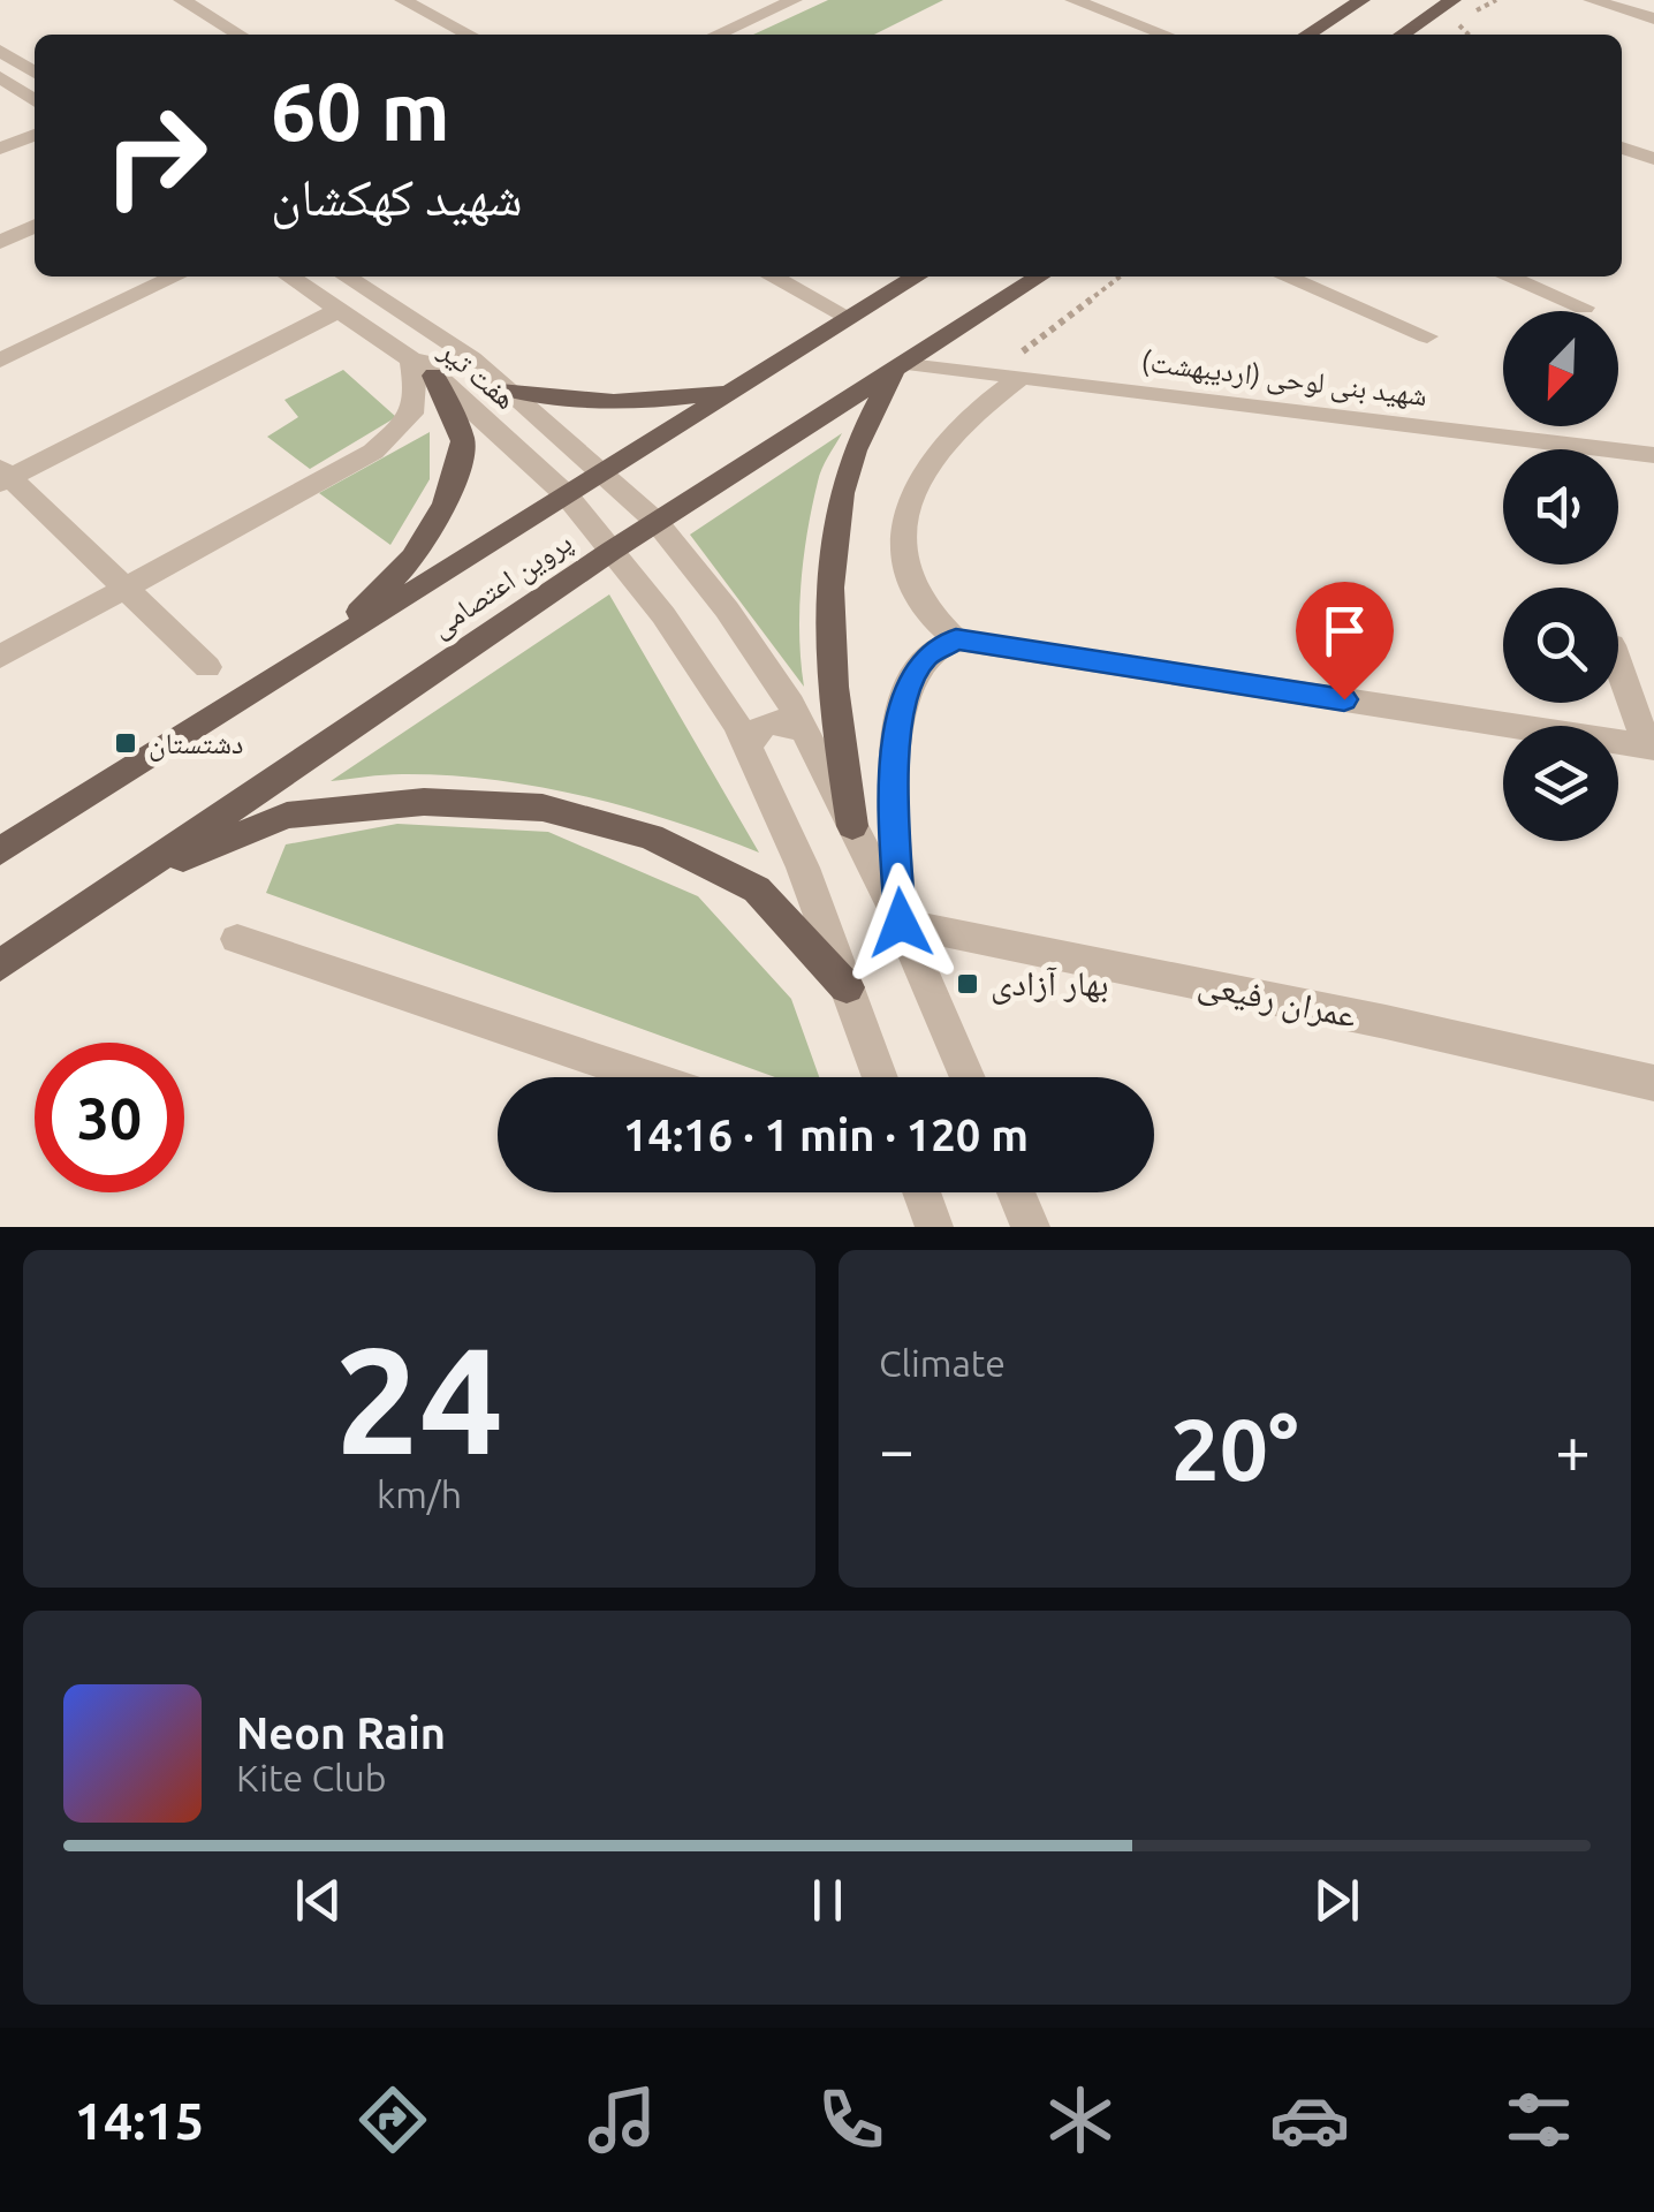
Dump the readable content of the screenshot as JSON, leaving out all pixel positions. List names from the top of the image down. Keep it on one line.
{"streets":{"main road":["پروین اعتصامی"],"street":["هفت تیر","شهید بنی لوحی (اردیبهشت)","عمران رفیعی"]},"crossings":[["هفت تیر","پروین اعتصامی"],["شهید بنی لوحی (اردیبهشت)","پروین اعتصامی"]],"places":{"transit":["دشتستان","بهار آزادی"]},"north":"bottom left","page":{"turn":["60 m","شهید کهکشان"],"limit":"30","trip":"14:16 · 1 min · 120 m","tile":[["24","km/h"],"Climate"],"heat":["−","20°","+"],"song":["Neon Rain","Kite Club"],"tabs":"14:15"}}
